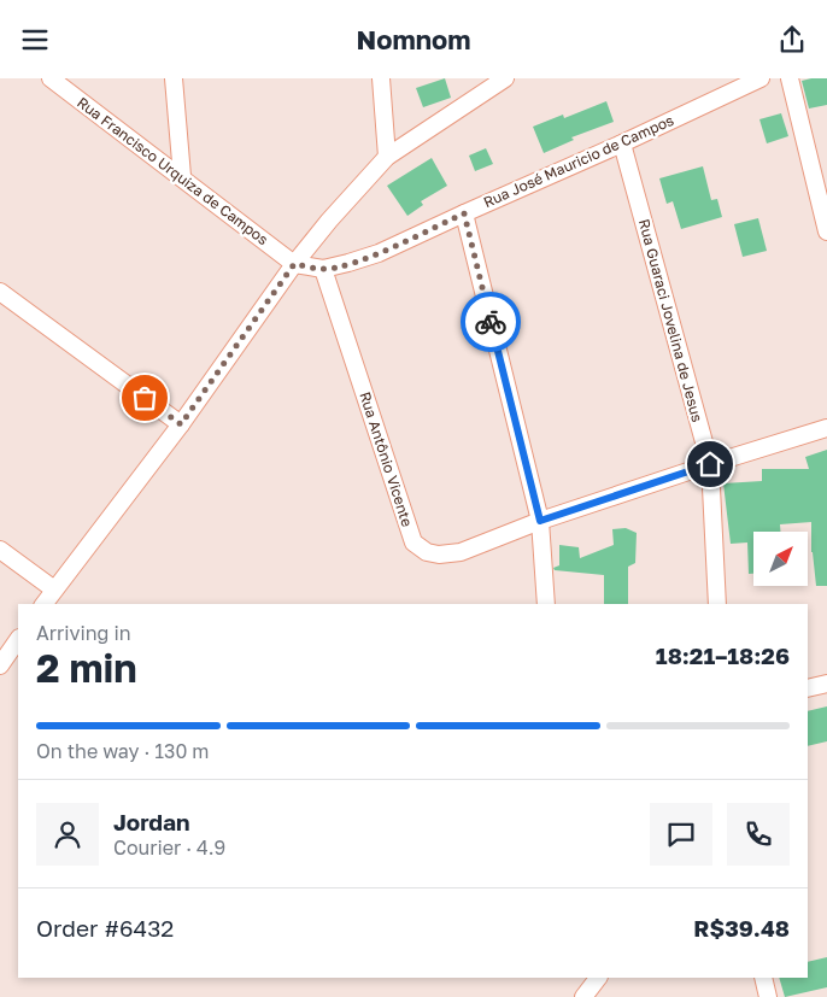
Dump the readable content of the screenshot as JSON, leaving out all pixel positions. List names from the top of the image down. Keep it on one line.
{"streets":{"street":["Rua José Mauricio de Campos","Rua Francisco Urquiza de Campos","Rua Guaraci Jovelina de Jesus","Rua Antônio Vicente"]},"crossings":[["Rua José Mauricio de Campos","Rua Francisco Urquiza de Campos"],["Rua José Mauricio de Campos","Rua Guaraci Jovelina de Jesus"],["Rua José Mauricio de Campos","Rua Antônio Vicente"],["Rua Guaraci Jovelina de Jesus","Rua Antônio Vicente"]],"north":"top right","page":{"header":"Nomnom","heading":["2 min","Arriving in","18:21–18:26"],"panel":["Jordan","Courier · 4.9","Order #6432","R$39.48"],"bar":"On the way · 130 m"}}
